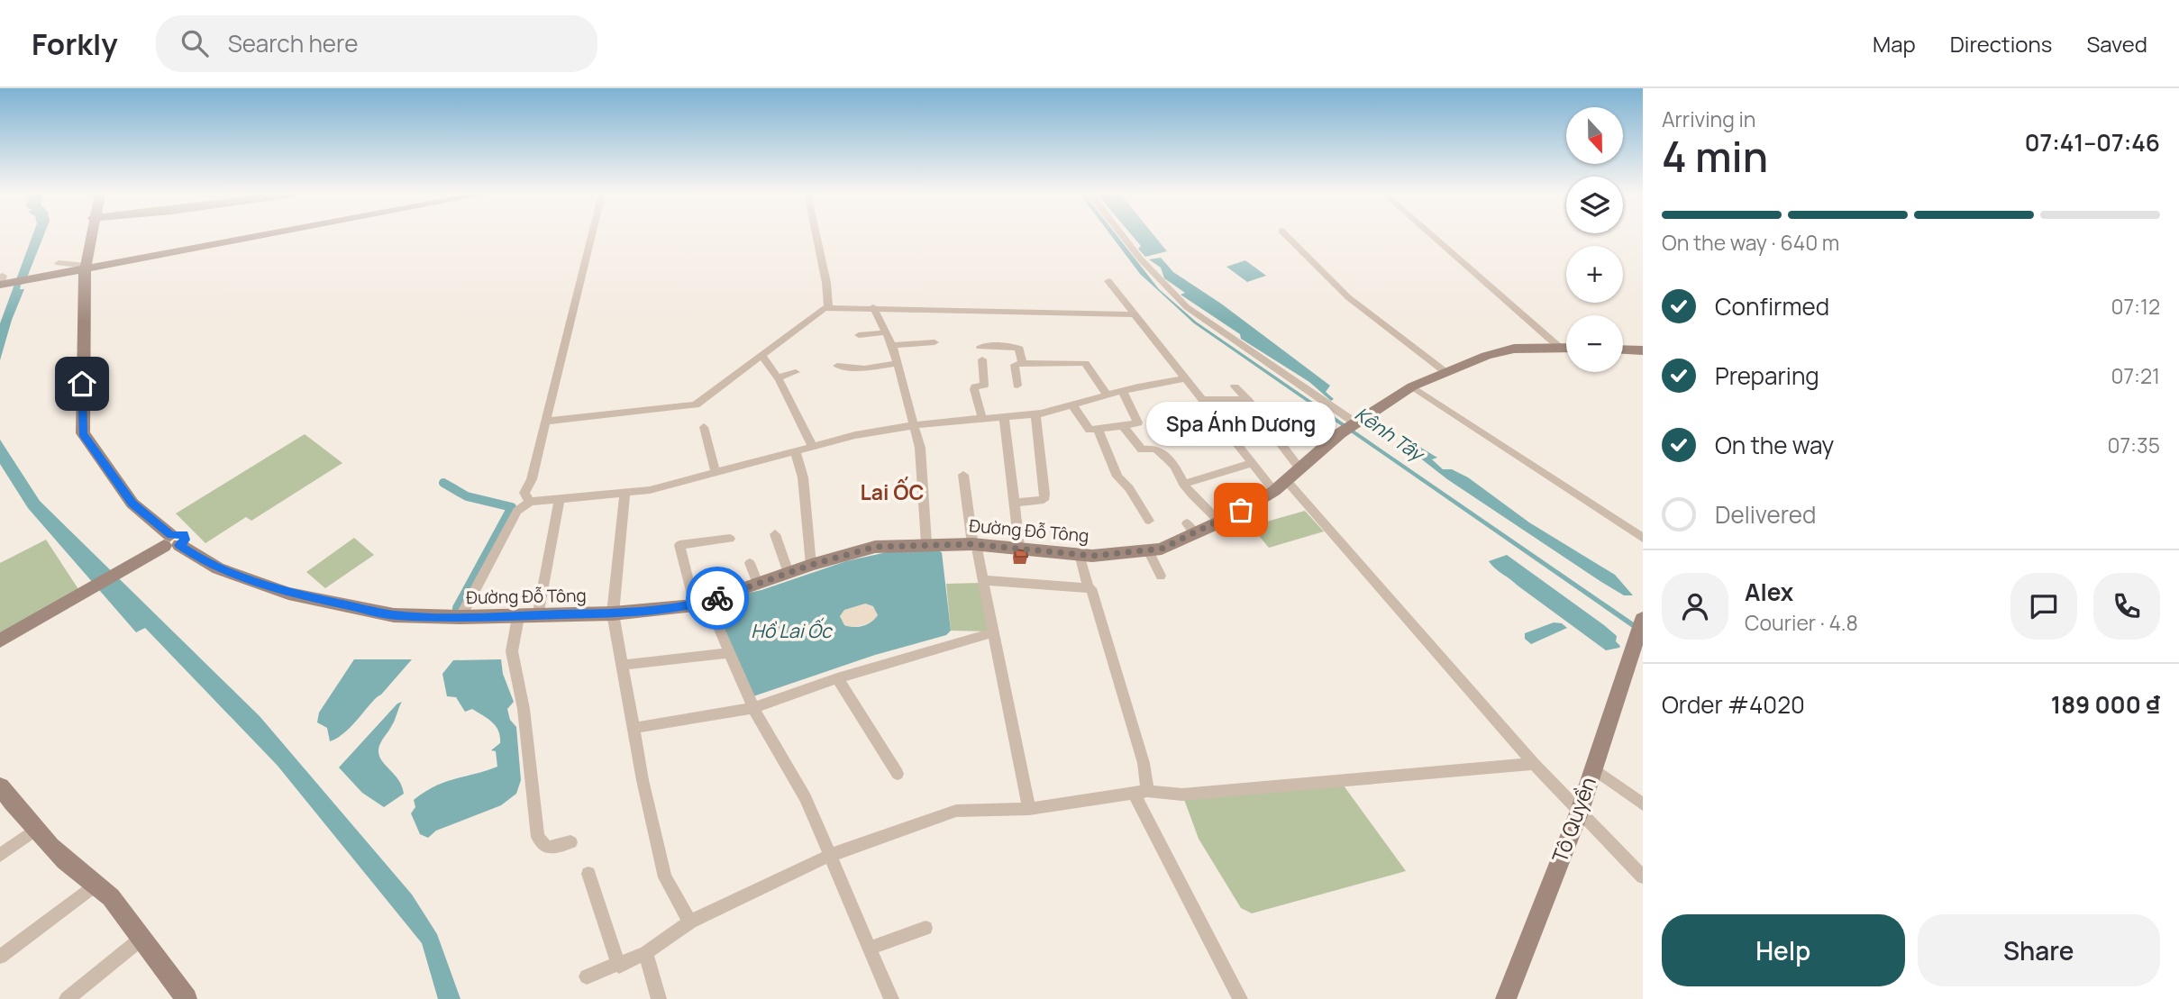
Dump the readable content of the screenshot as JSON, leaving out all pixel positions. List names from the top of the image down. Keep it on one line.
{"streets":{"main road":["Đường Đỗ Tông","Tô Quyền"]},"districts":["Lai ỐC"],"water":["Kênh Tây","Hồ Lai Ốc"],"places":["Spa Ánh Dương"],"north":"bottom","page":{"header":"Forkly","search":"Search here","nav":["Map","Directions","Saved"],"heading":["4 min","Arriving in","07:41–07:46"],"panel":["Alex","Courier · 4.8","Order #4020","189 000 ₫"],"map_buttons":["+","−"],"bar":"On the way · 640 m","list":[["Confirmed","07:12"],["Preparing","07:21"],["On the way","07:35"],"Delivered"],"bubble":"Spa Ánh Dương","buttons":["Help","Share"]}}
